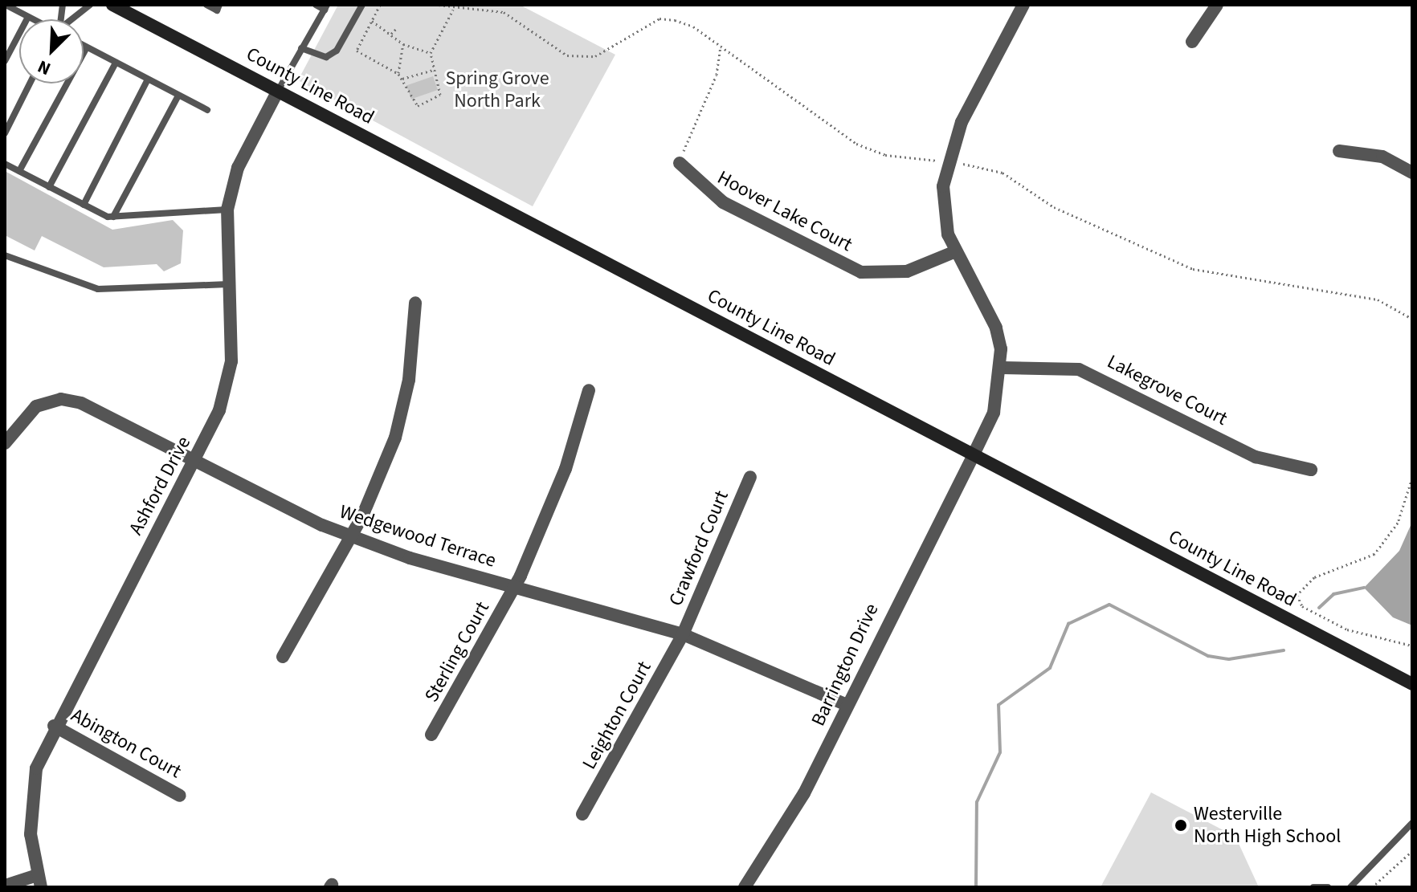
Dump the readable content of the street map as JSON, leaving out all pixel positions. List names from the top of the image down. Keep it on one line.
{"streets":{"main road":["County Line Road"],"street":["Hoover Lake Court","Lakegrove Court","Ashford Drive","Wedgewood Terrace","Crawford Court","Sterling Court","Barrington Drive","Leighton Court","Abington Court"]},"crossings":[["County Line Road","Ashford Drive"],["County Line Road","Barrington Drive"],["Lakegrove Court","Barrington Drive"],["Ashford Drive","Wedgewood Terrace"],["Ashford Drive","Abington Court"],["Wedgewood Terrace","Crawford Court"],["Wedgewood Terrace","Sterling Court"],["Wedgewood Terrace","Barrington Drive"],["Wedgewood Terrace","Leighton Court"],["Crawford Court","Leighton Court"]],"parks":["Spring Grove North Park"],"places":["Westerville North High School"],"north":"bottom left"}
